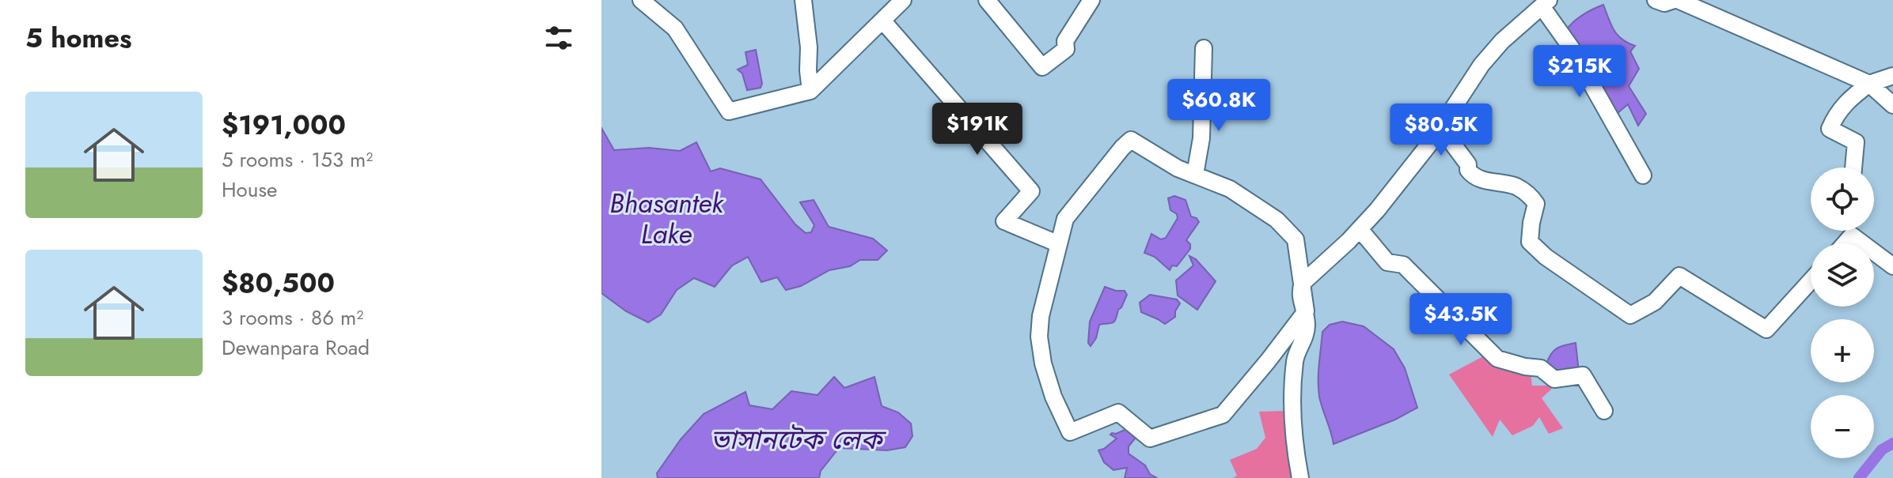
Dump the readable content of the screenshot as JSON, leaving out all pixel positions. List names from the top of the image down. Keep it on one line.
{"water":["Bhasantek Lake","ভাসানটেক লেক"],"page":{"heading":"5 homes","price":["$215K","$60.8K","$191K","$80.5K","$43.5K"],"list":[{"name":"$191,000","note":"5 rooms · 153 m² · House"},{"name":"$80,500","note":"3 rooms · 86 m² · Dewanpara Road"}],"map_buttons":["+","−"]}}
